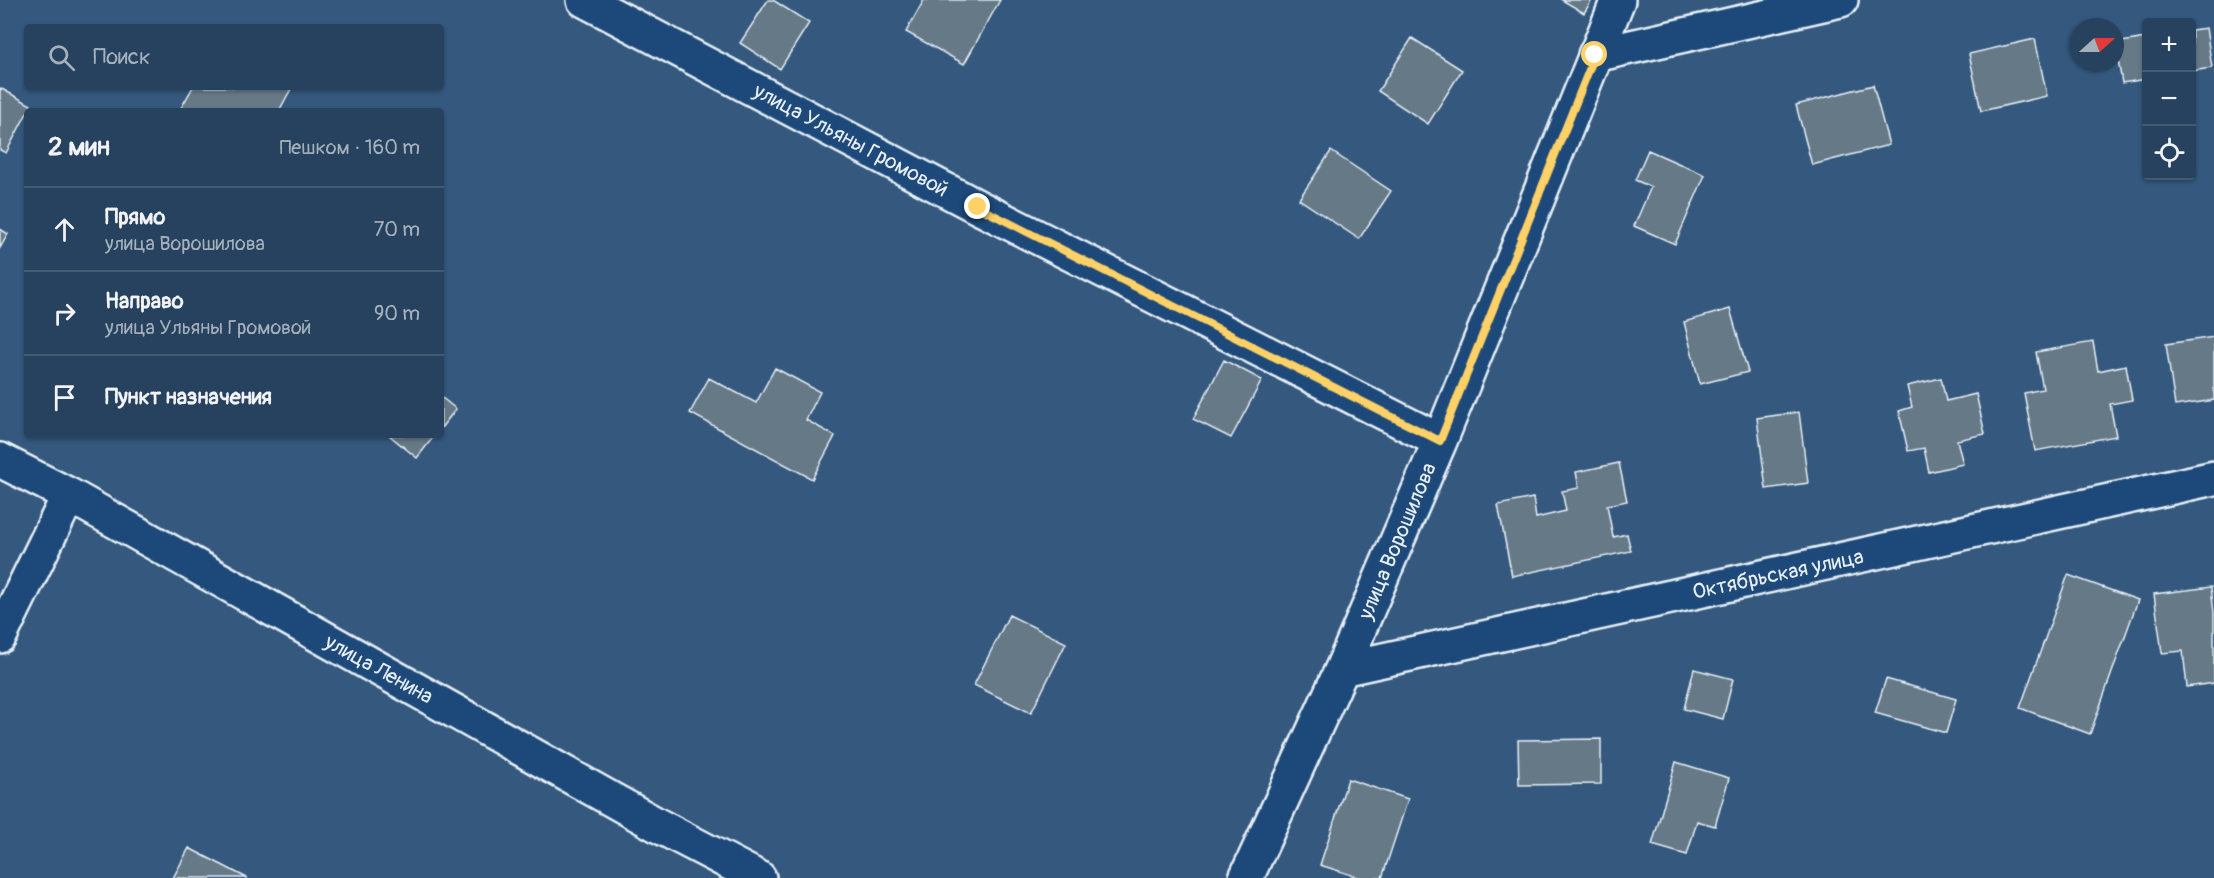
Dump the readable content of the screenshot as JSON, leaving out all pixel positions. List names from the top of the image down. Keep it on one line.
{"streets":{"street":["улица Ульяны Громовой","улица Ворошилова","Октябрьская улица","улица Ленина"]},"crossings":[["улица Ульяны Громовой","улица Ворошилова"],["улица Ворошилова","Октябрьская улица"]],"north":"right","page":{"map_buttons":["+","−"],"search":"Поиск","heading":["2 мин","Пешком · 160 m"],"list":[["Прямо","улица Ворошилова","70 m"],["Направо","улица Ульяны Громовой","90 m"],"Пункт назначения"]}}
